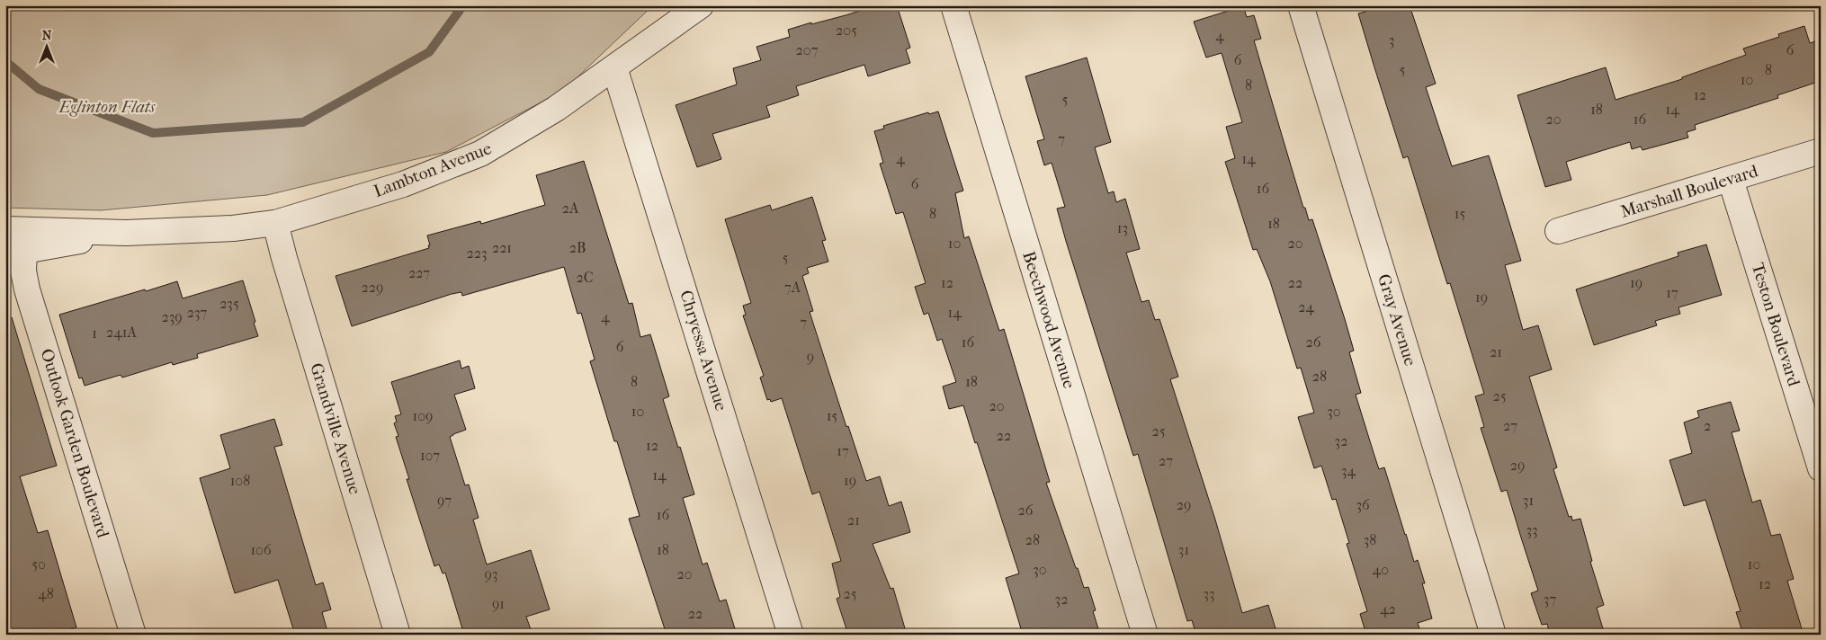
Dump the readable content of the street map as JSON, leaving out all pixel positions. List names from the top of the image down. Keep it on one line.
{"streets":{"street":["Lambton Avenue","Marshall Boulevard","Beechwood Avenue","Gray Avenue","Teston Boulevard","Chryessa Avenue","Grandville Avenue","Outlook Garden Boulevard"]},"crossings":[["Lambton Avenue","Chryessa Avenue"],["Lambton Avenue","Grandville Avenue"],["Lambton Avenue","Outlook Garden Boulevard"],["Marshall Boulevard","Teston Boulevard"]],"parks":["Eglinton Flats"],"house_numbers":["205","4","3","207","6","6","5","8","10","8","12","5","18","14","20","16","7","4","14","6","16","2A","8","15","18","13","10","20","221","2B","223","5","227","2C","12","22","19","229","7A","17","19","235","24","237","14","239","4","7","241A","1","16","26","6","21","9","28","8","18","25","20","10","30","109","15","27","2","25","22","32","12","17","107","27","29","34","14","108","19","97","31","29","36","26","16","21","33","28","38","106","18","31","50","10","30","40","93","20","12","48","25","33","32","37","91","42","22"],"north":"top"}
